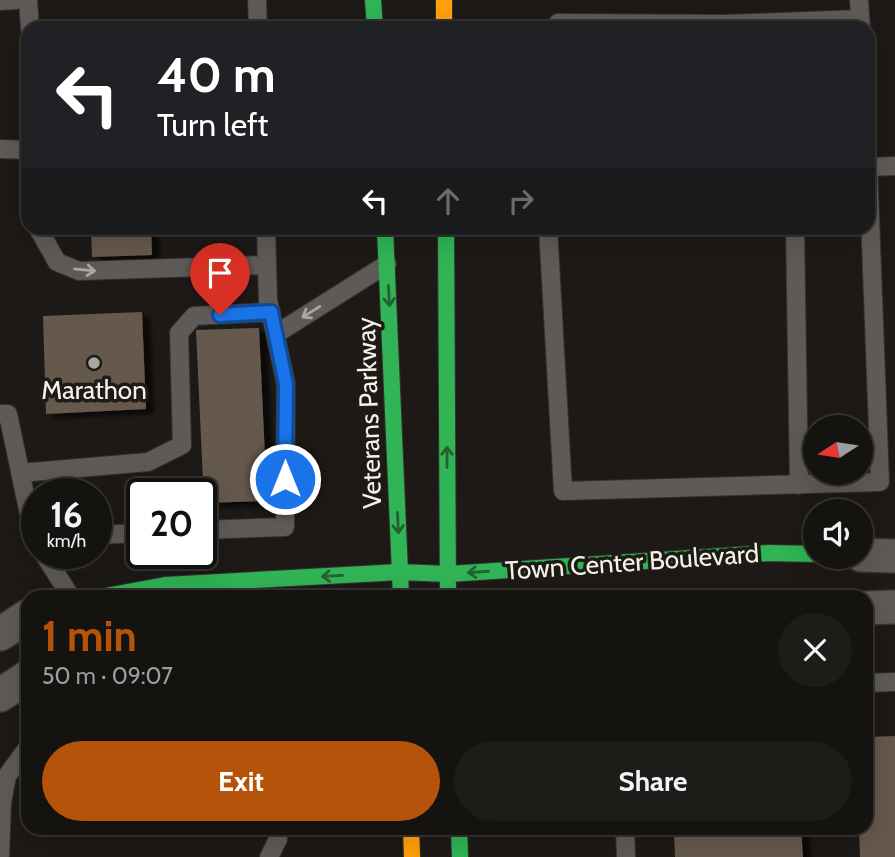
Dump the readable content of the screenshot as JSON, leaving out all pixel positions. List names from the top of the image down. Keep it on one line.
{"streets":{"main road":["Veterans Parkway","Town Center Boulevard"]},"crossings":[["Veterans Parkway","Town Center Boulevard"]],"one_way":["Town Center Boulevard"],"places":["Marathon"],"north":"left","page":{"turn":["40 m","Turn left"],"speed":"16 km/h","limit":"20","heading":["1 min","50 m · 09:07"],"buttons":["Exit","Share"]}}
